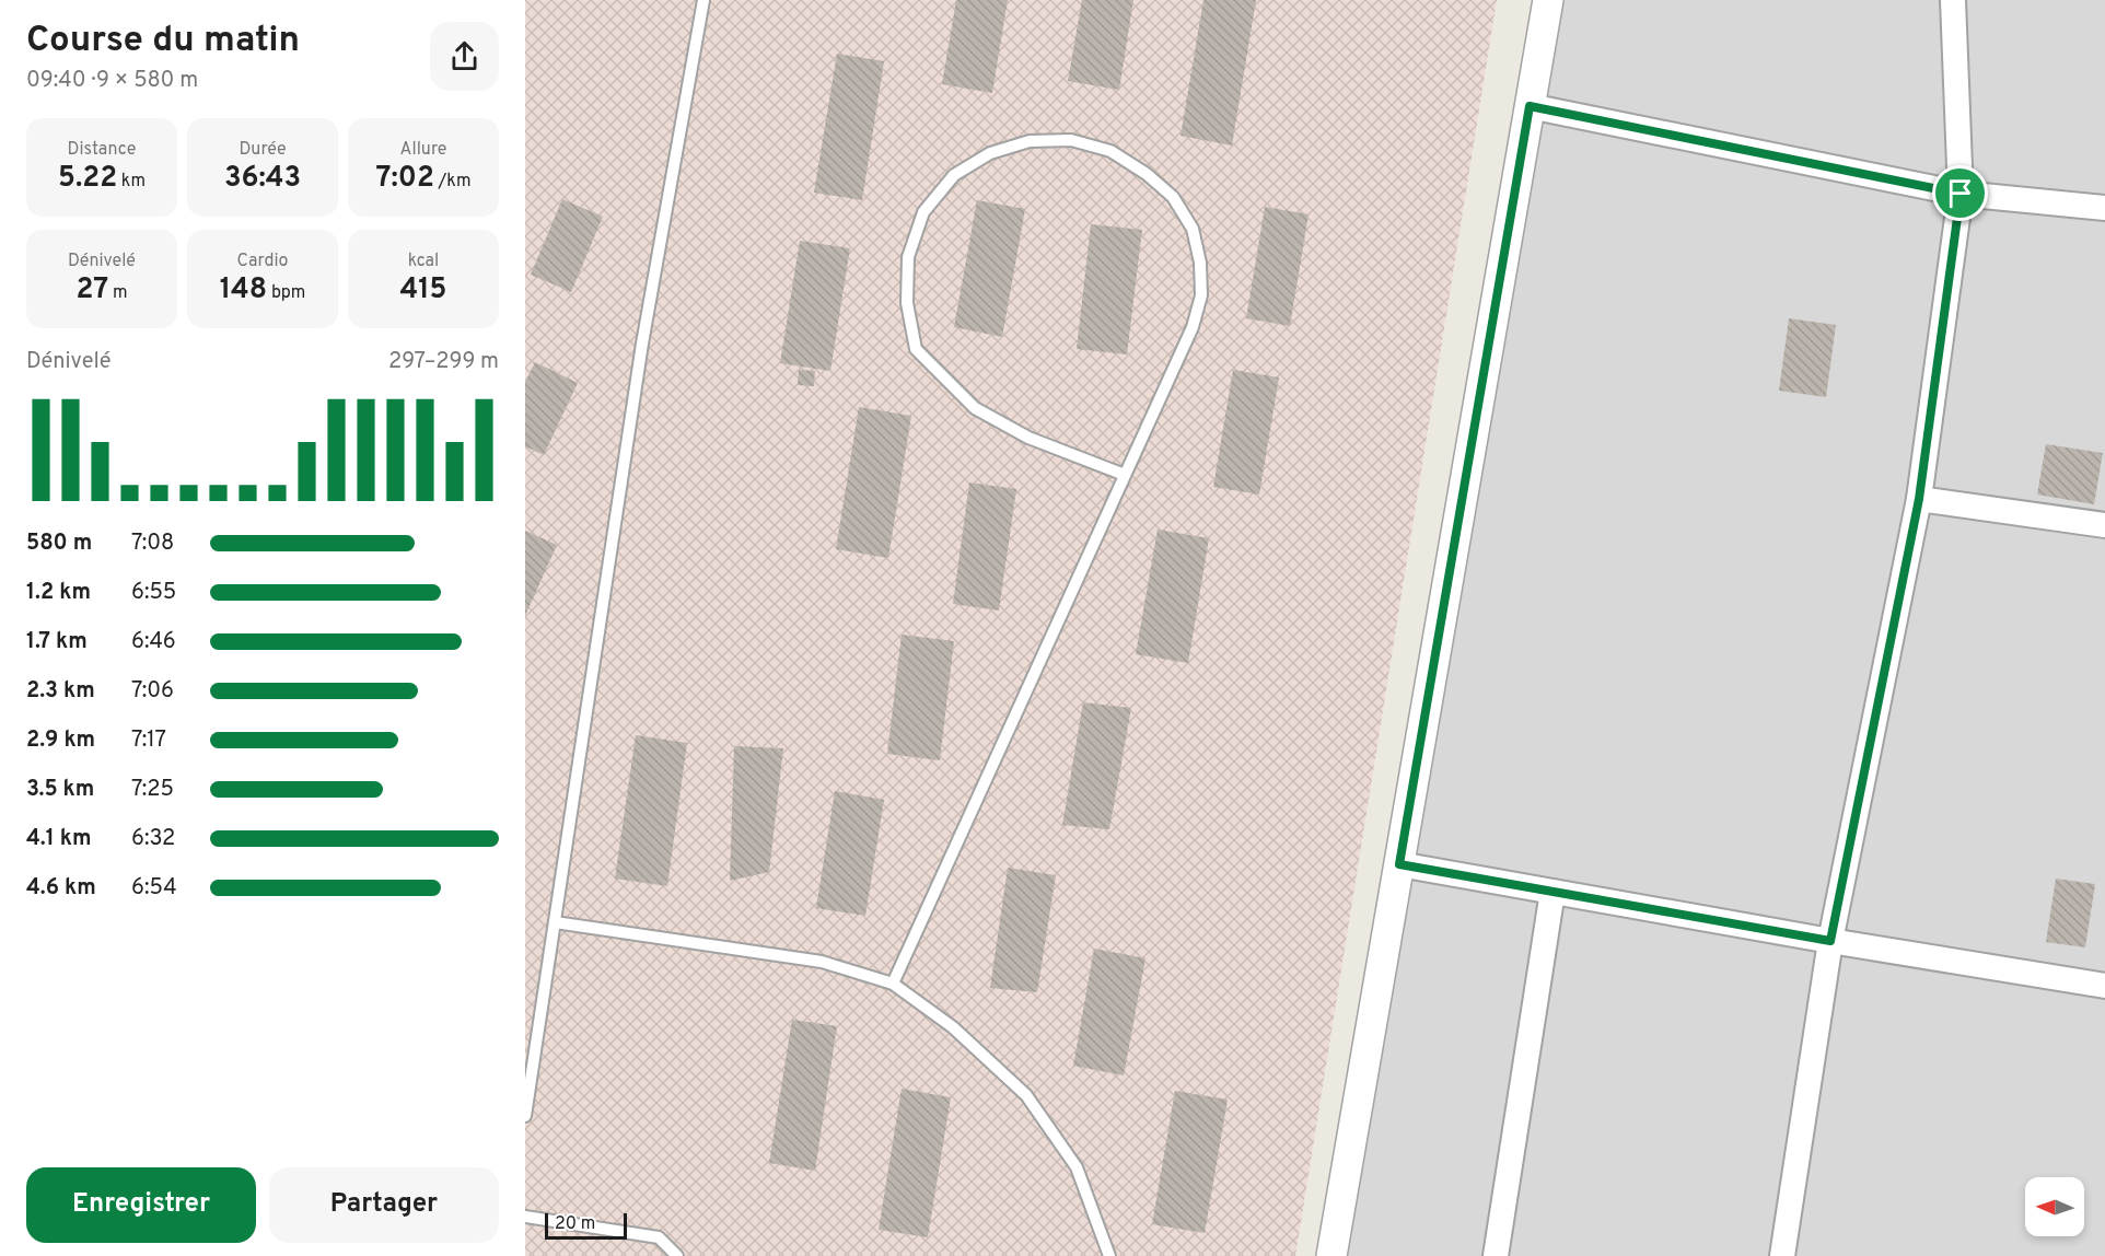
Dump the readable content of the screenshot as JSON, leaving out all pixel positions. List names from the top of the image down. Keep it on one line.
{"scale_bar":"20 m","north":"left","page":{"heading":["Course du matin","09:40 · 9 × 580 m"],"stats":[["Distance","5.22 km"],["Durée","36:43"],["Allure","7:02 /km"],["Dénivelé","27 m"],["Cardio","148 bpm"],["kcal","415"]],"chart":["Dénivelé","297–299 m"],"list":[{"name":"580 m","note":"7:08"},{"name":"1.2 km","note":"6:55"},{"name":"1.7 km","note":"6:46"},{"name":"2.3 km","note":"7:06"},{"name":"2.9 km","note":"7:17"},{"name":"3.5 km","note":"7:25"},{"name":"4.1 km","note":"6:32"},{"name":"4.6 km","note":"6:54"}],"buttons":["Enregistrer","Partager"],"scale":"20 m"}}
